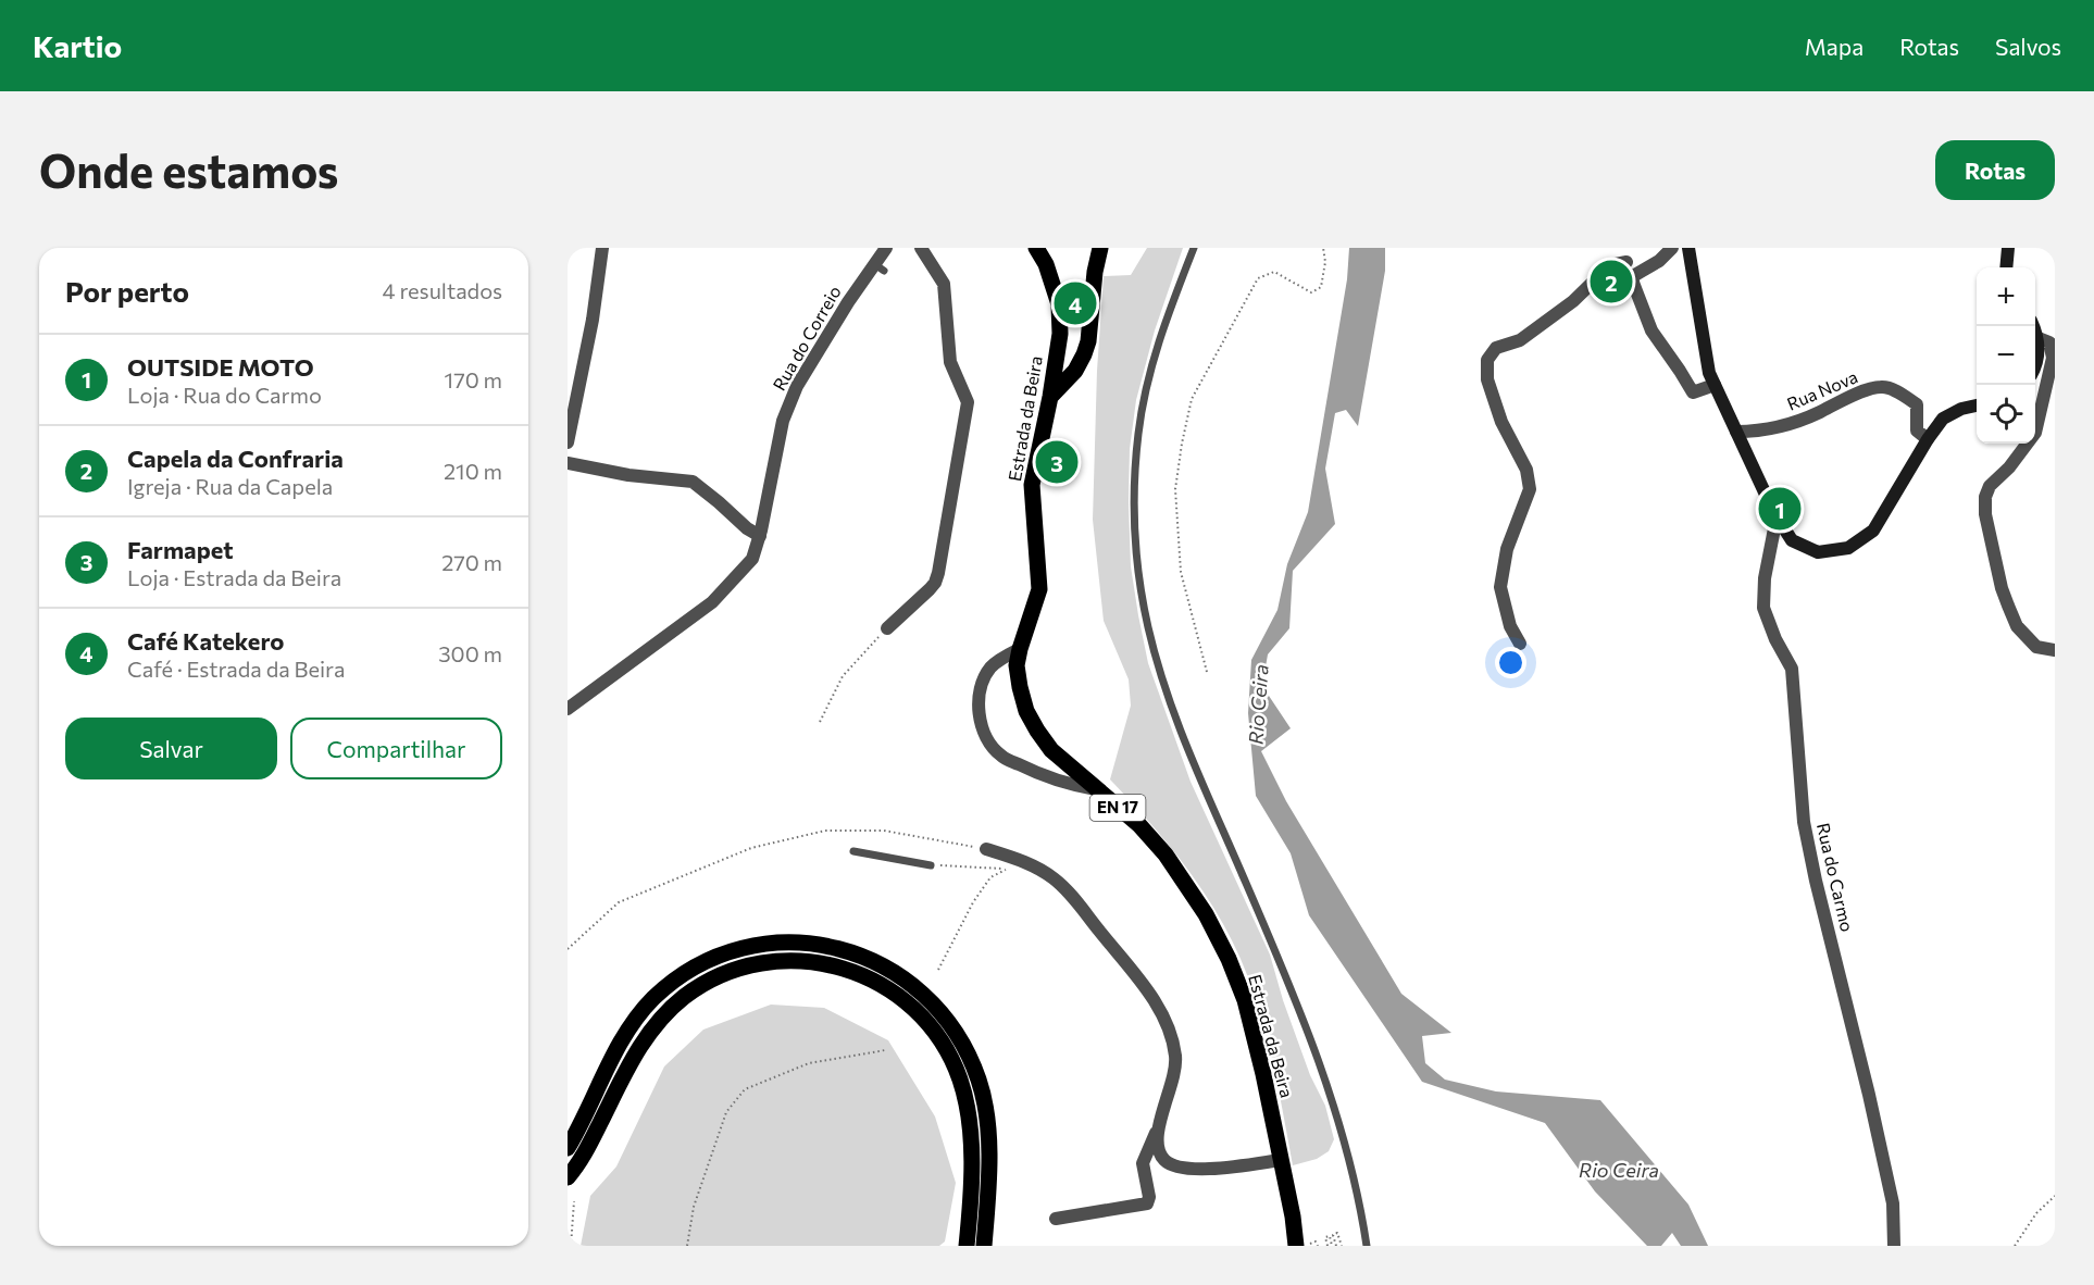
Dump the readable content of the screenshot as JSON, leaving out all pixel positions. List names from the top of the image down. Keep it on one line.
{"streets":{"main road":["Estrada da Beira","EN 17"],"street":["Rua do Correio","Rua Nova","Rua do Carmo"]},"water":["Rio Ceira"],"page":{"header":"Kartio","nav":["Mapa","Rotas","Salvos"],"buttons":["Rotas",["Salvar","Compartilhar"]],"title":"Onde estamos","heading":["Por perto","4 resultados"],"pins":["2","4","3","1"],"map_buttons":["+","−"],"list":[{"mark":"1","name":"OUTSIDE MOTO","note":"Loja · Rua do Carmo","value":"170 m"},{"mark":"2","name":"Capela da Confraria","note":"Igreja · Rua da Capela","value":"210 m"},{"mark":"3","name":"Farmapet","note":"Loja · Estrada da Beira","value":"270 m"},{"mark":"4","name":"Café Katekero","note":"Café · Estrada da Beira","value":"300 m"}]}}
